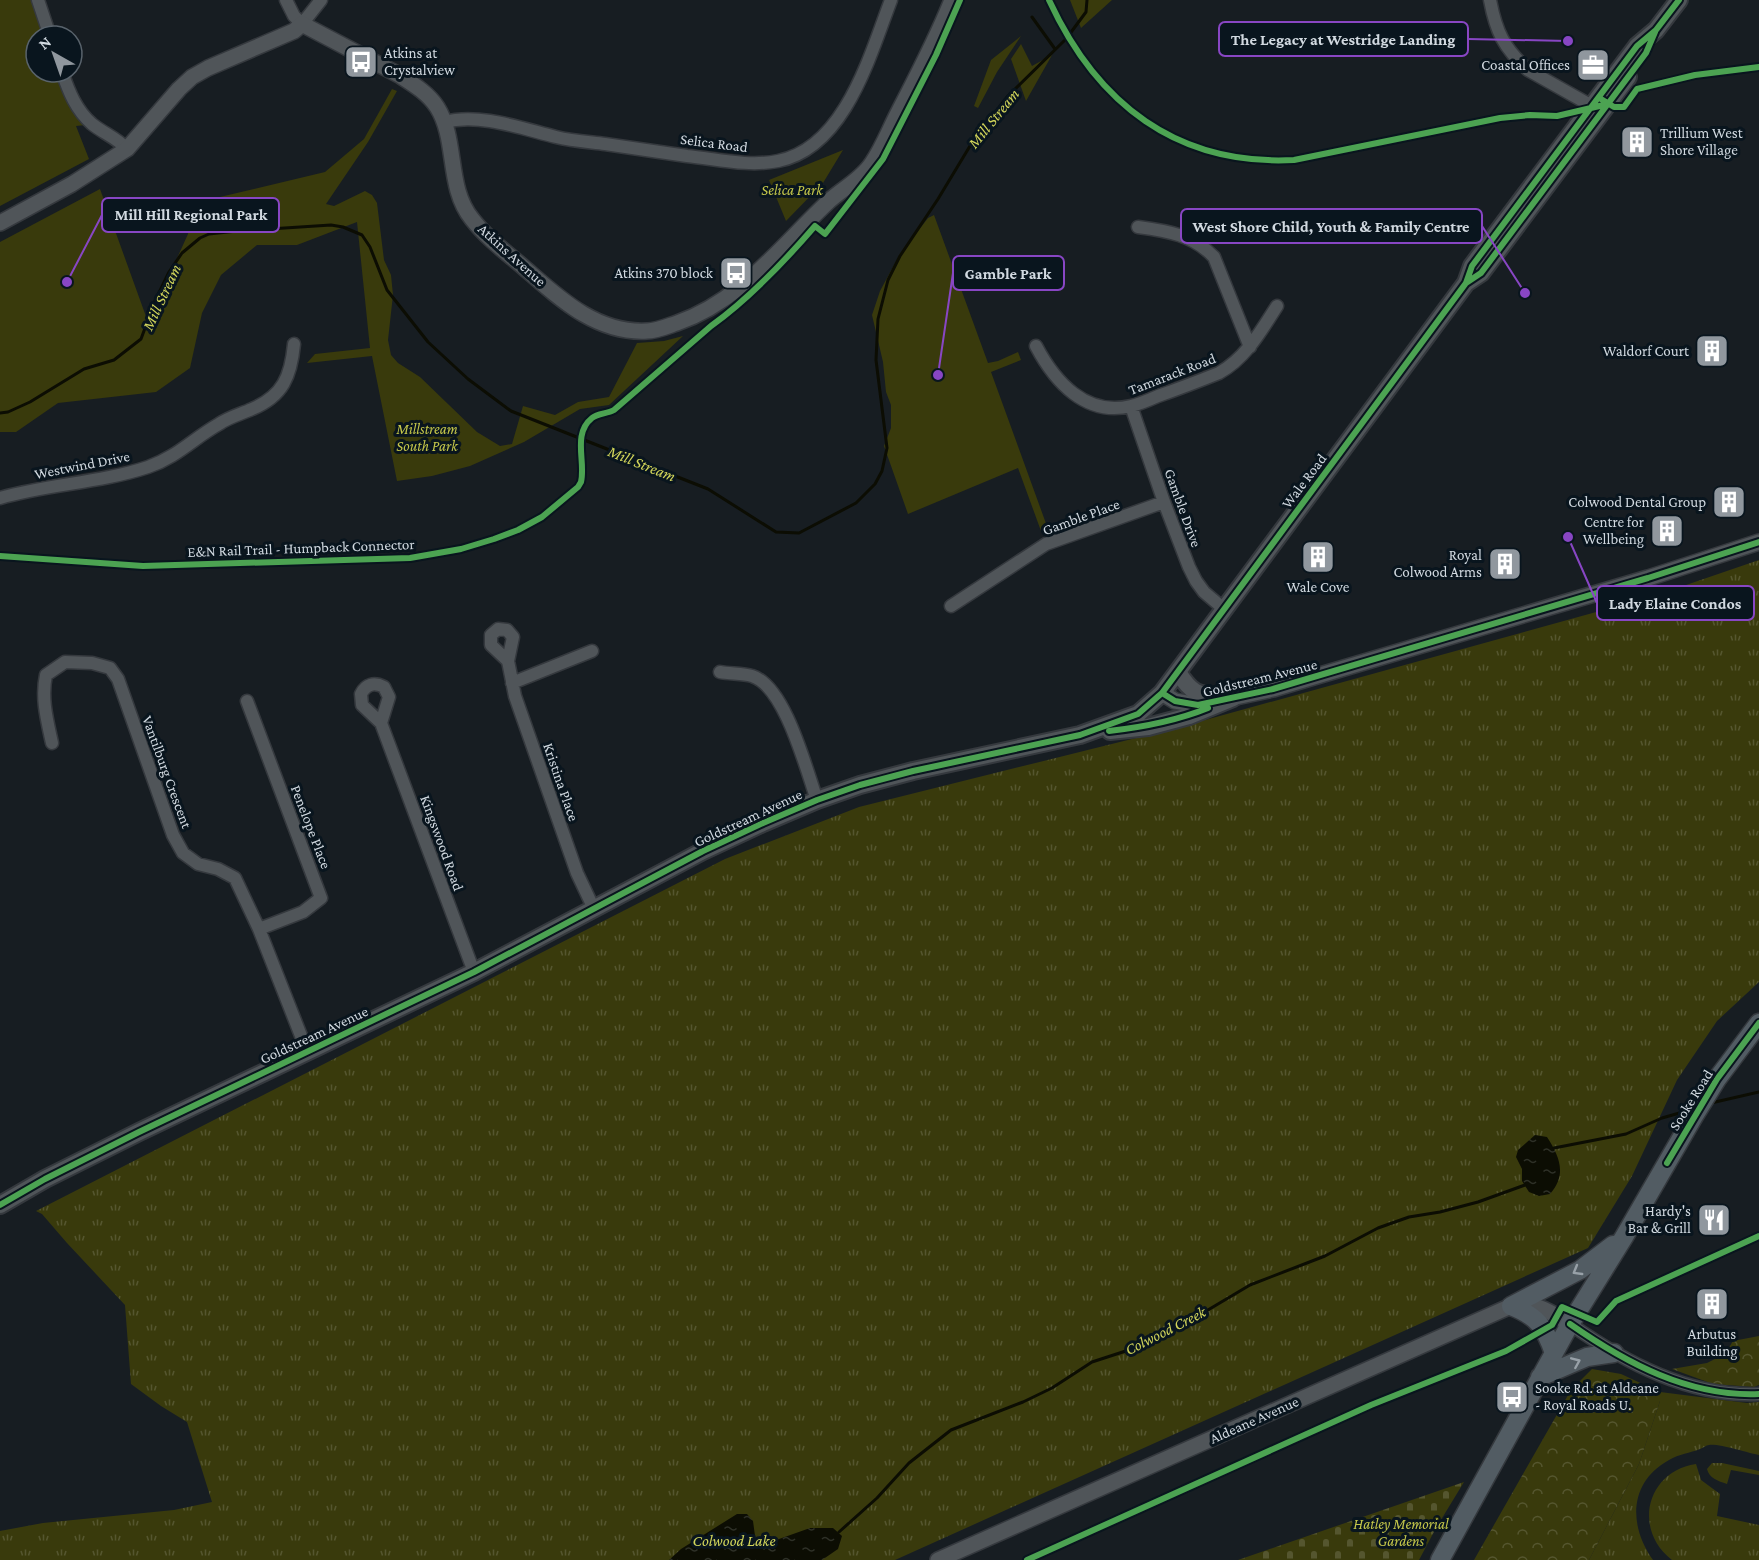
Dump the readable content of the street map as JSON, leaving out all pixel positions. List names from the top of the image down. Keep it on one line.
{"streets":{"main road":["Wale Road","Goldstream Avenue","Sooke Road"],"street":["Selica Road","Atkins Avenue","Tamarack Road","Westwind Drive","Gamble Drive","Gamble Place","Vantilburg Crescent","Kristina Place","Penelope Place","Kingswood Road","Aldeane Avenue"],"cycle path":["E&N Rail Trail - Humpback Connector"]},"crossings":[["Selica Road","Atkins Avenue"],["Tamarack Road","Gamble Drive"],["Wale Road","Gamble Drive"],["Wale Road","Goldstream Avenue"],["Gamble Drive","Gamble Place"],["Goldstream Avenue","Vantilburg Crescent"],["Goldstream Avenue","Kristina Place"],["Goldstream Avenue","Kingswood Road"],["Vantilburg Crescent","Penelope Place"],["Sooke Road","Aldeane Avenue"]],"water":["Mill Stream","Colwood Creek","Colwood Lake"],"parks":["Selica Park","Millstream South Park","Hatley Memorial Gardens"],"places":{"other":["The Legacy at Westridge Landing","Mill Hill Regional Park","West Shore Child, Youth & Family Centre","Gamble Park","Lady Elaine Condos"],"bus stop":["Atkins at Crystalview","Atkins 370 block","Sooke Rd. at Aldeane - Royal Roads U."],"office":["Coastal Offices"],"building":["Trillium West Shore Village","Waldorf Court","Colwood Dental Group","Centre for Wellbeing","Wale Cove","Royal Colwood Arms","Arbutus Building"],"restaurant":["Hardy's Bar & Grill"]},"north":"top left"}
